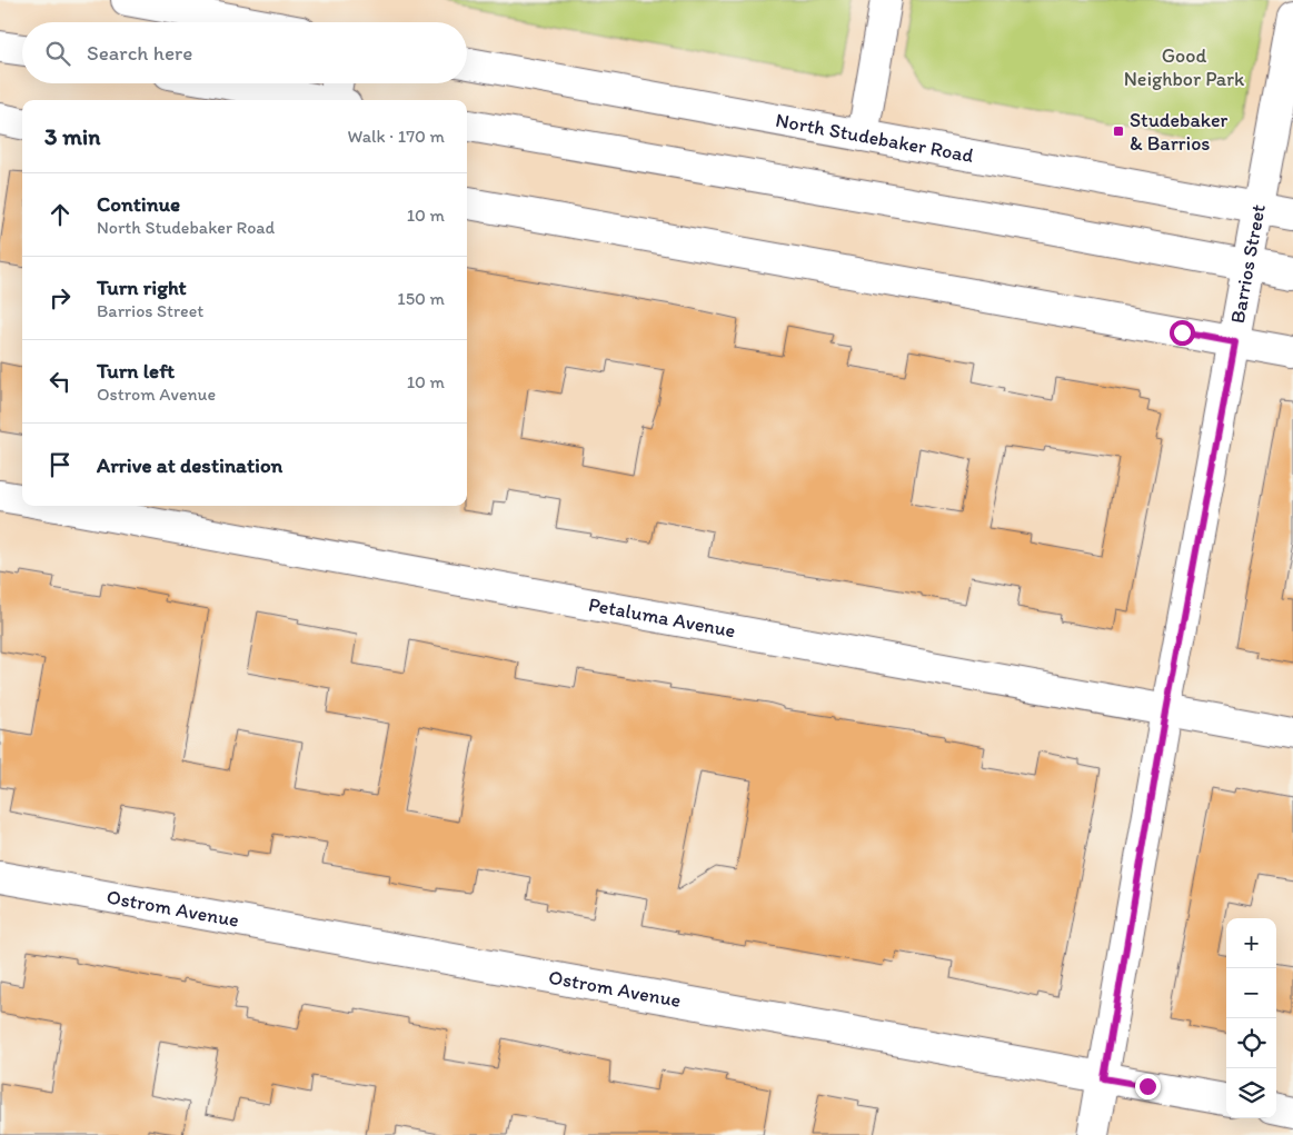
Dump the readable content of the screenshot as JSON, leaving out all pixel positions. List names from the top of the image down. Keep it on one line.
{"streets":{"street":["North Studebaker Road","Barrios Street","Petaluma Avenue","Ostrom Avenue"]},"crossings":[["North Studebaker Road","Barrios Street"],["Barrios Street","Petaluma Avenue"],["Barrios Street","Ostrom Avenue"]],"parks":["Good Neighbor Park"],"places":{"transit":["Studebaker & Barrios"]},"page":{"search":"Search here","heading":["3 min","Walk · 170 m"],"list":[["Continue","North Studebaker Road","10 m"],["Turn right","Barrios Street","150 m"],["Turn left","Ostrom Avenue","10 m"],"Arrive at destination"],"map_buttons":["+","−"]}}
